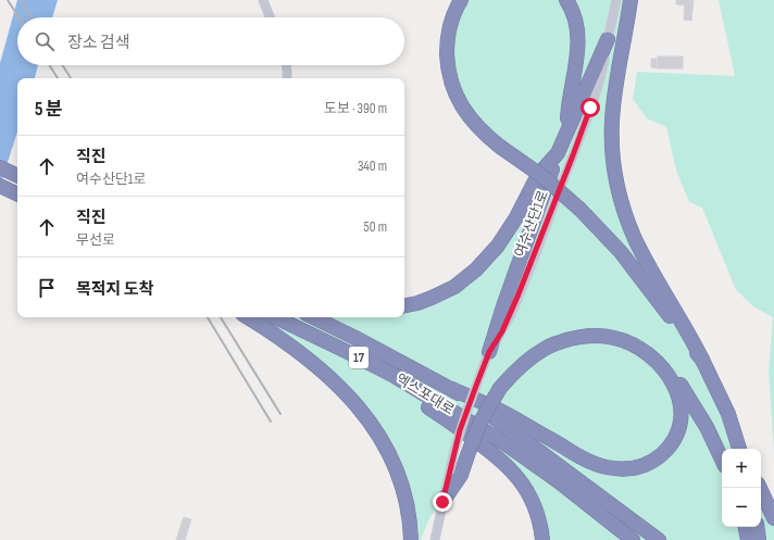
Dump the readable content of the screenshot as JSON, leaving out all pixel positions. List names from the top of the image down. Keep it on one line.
{"streets":{"highway":["17","엑스포대로"],"street":["여수산단1로"]},"page":{"search":"장소 검색","heading":["5 분","도보 · 390 m"],"list":[["직진","여수산단1로","340 m"],["직진","무선로","50 m"],"목적지 도착"],"map_buttons":["+","−"]}}
